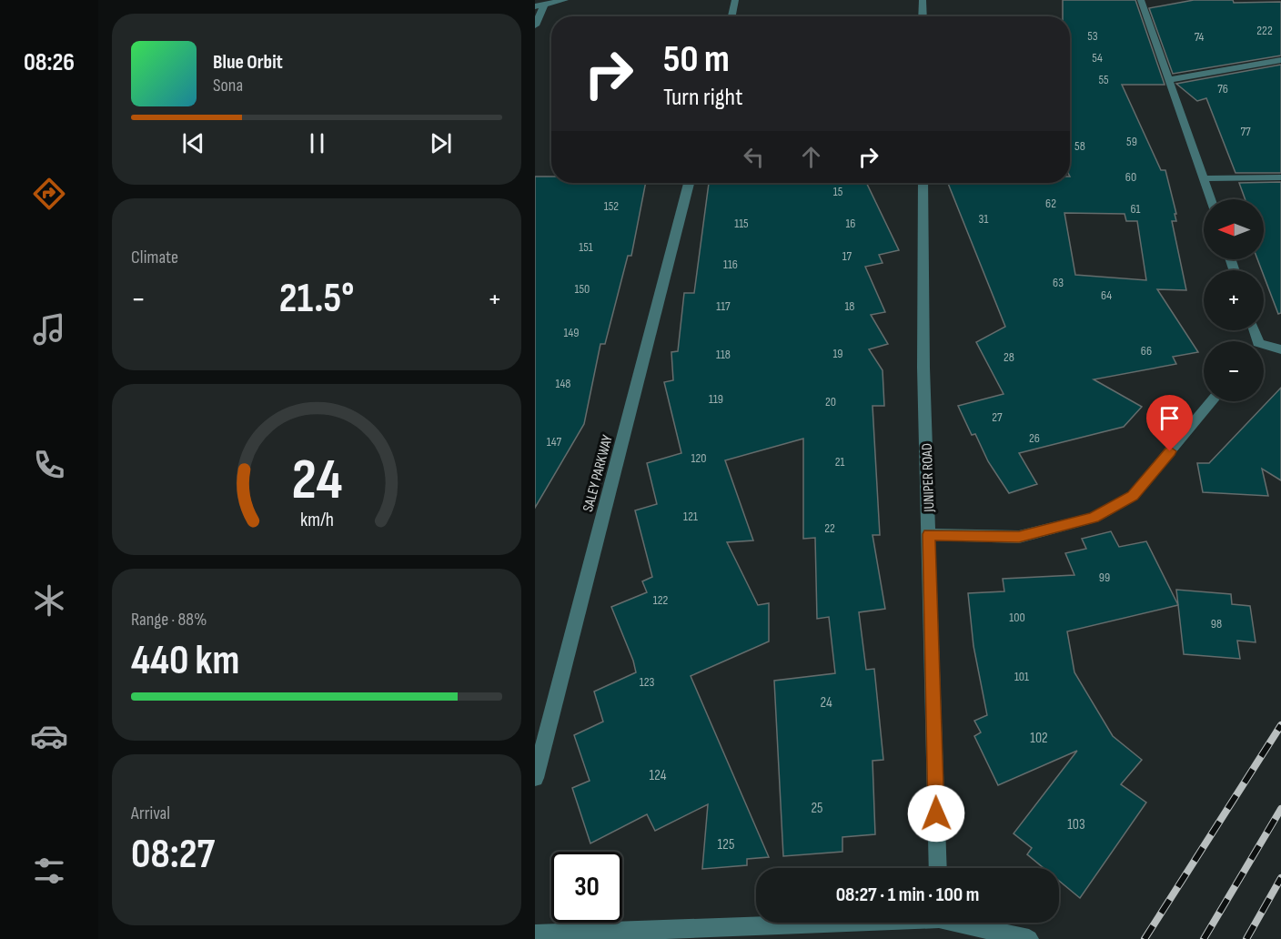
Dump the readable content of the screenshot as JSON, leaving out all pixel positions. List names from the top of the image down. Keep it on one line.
{"streets":{"street":["SALEY PARKWAY","JUNIPER ROAD"]},"house_numbers":["222","53","74","54","55","76","77","59","58","60","15","62","152","61","31","115","16","151","17","116","63","150","64","117","18","149","66","19","118","28","148","119","20","27","26","147","120","21","121","22","99","122","100","98","101","123","24","102","124","25","103","125"],"north":"left","page":{"tabs":"08:26","turn":["50 m","Turn right"],"song":["Blue Orbit","Sona"],"tile":["Climate",["Range · 88%","440 km"],["Arrival","08:27"]],"map_buttons":["+","−"],"heat":["−","21.5°","+"],"limit":"30","trip":"08:27 · 1 min · 100 m","gauge":["24","km/h"]}}
